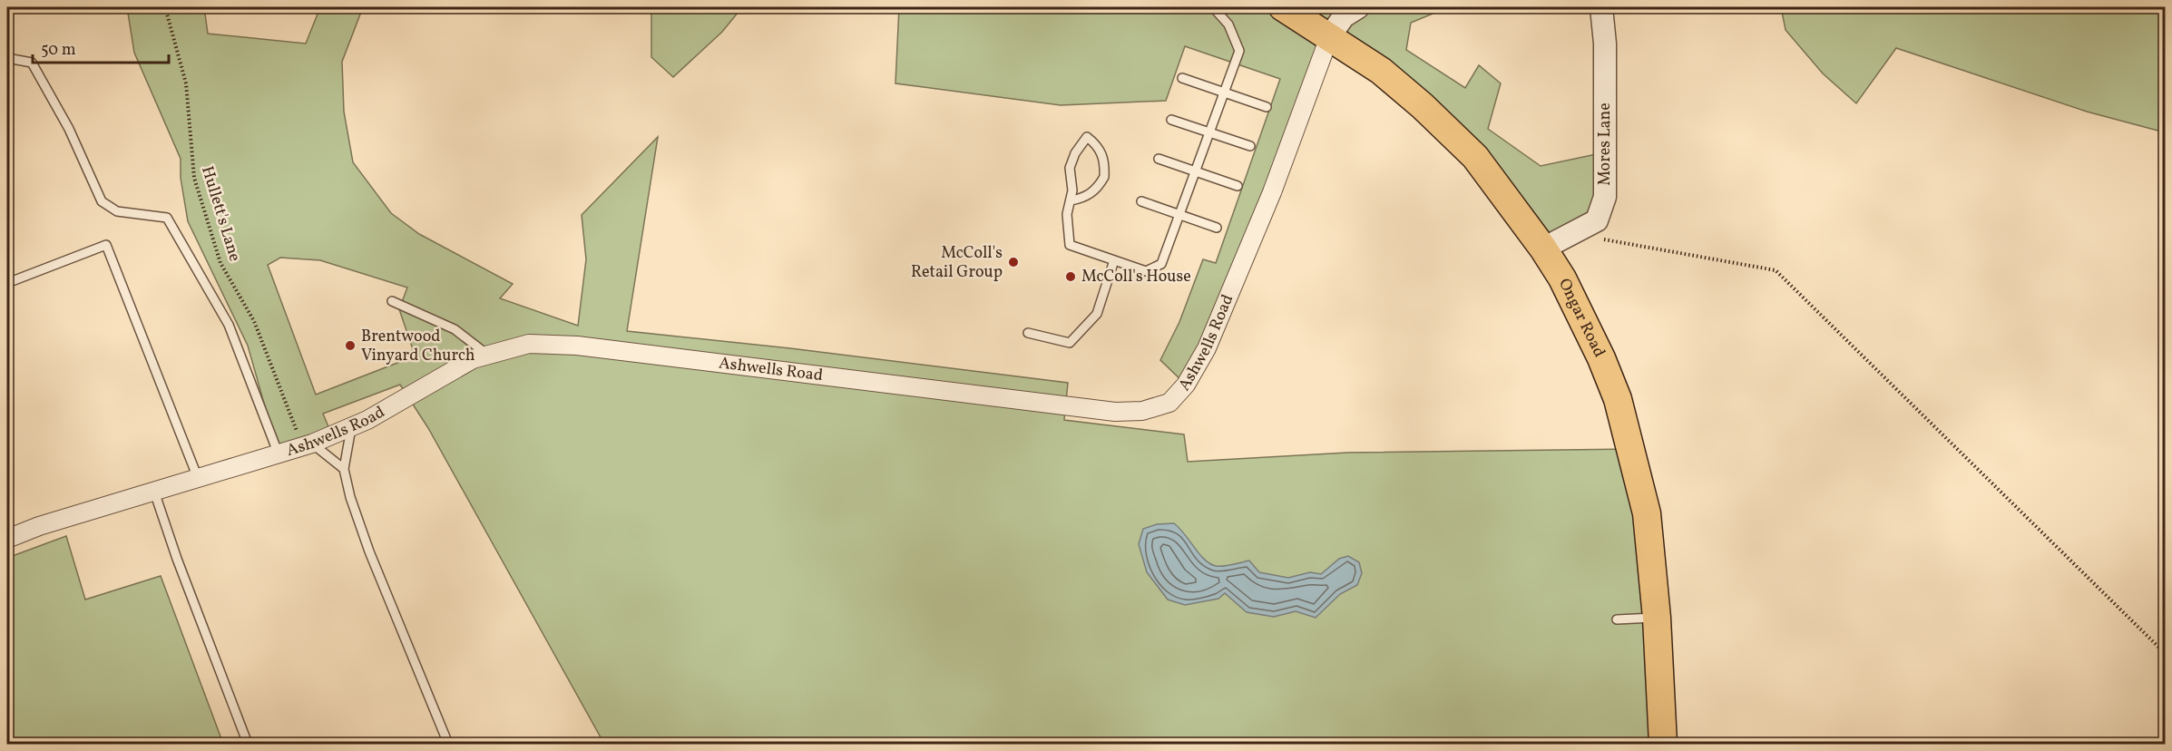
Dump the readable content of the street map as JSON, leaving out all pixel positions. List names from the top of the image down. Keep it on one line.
{"streets":{"main road":["Ongar Road"],"street":["Mores Lane","Ashwells Road"],"path":["Hullett's Lane"]},"crossings":[["Hullett's Lane","Ashwells Road"],["Ongar Road","Ashwells Road"]],"places":["McColl's Retail Group","McColl's House","Brentwood Vinyard Church"],"scale_bar":"50 m"}
